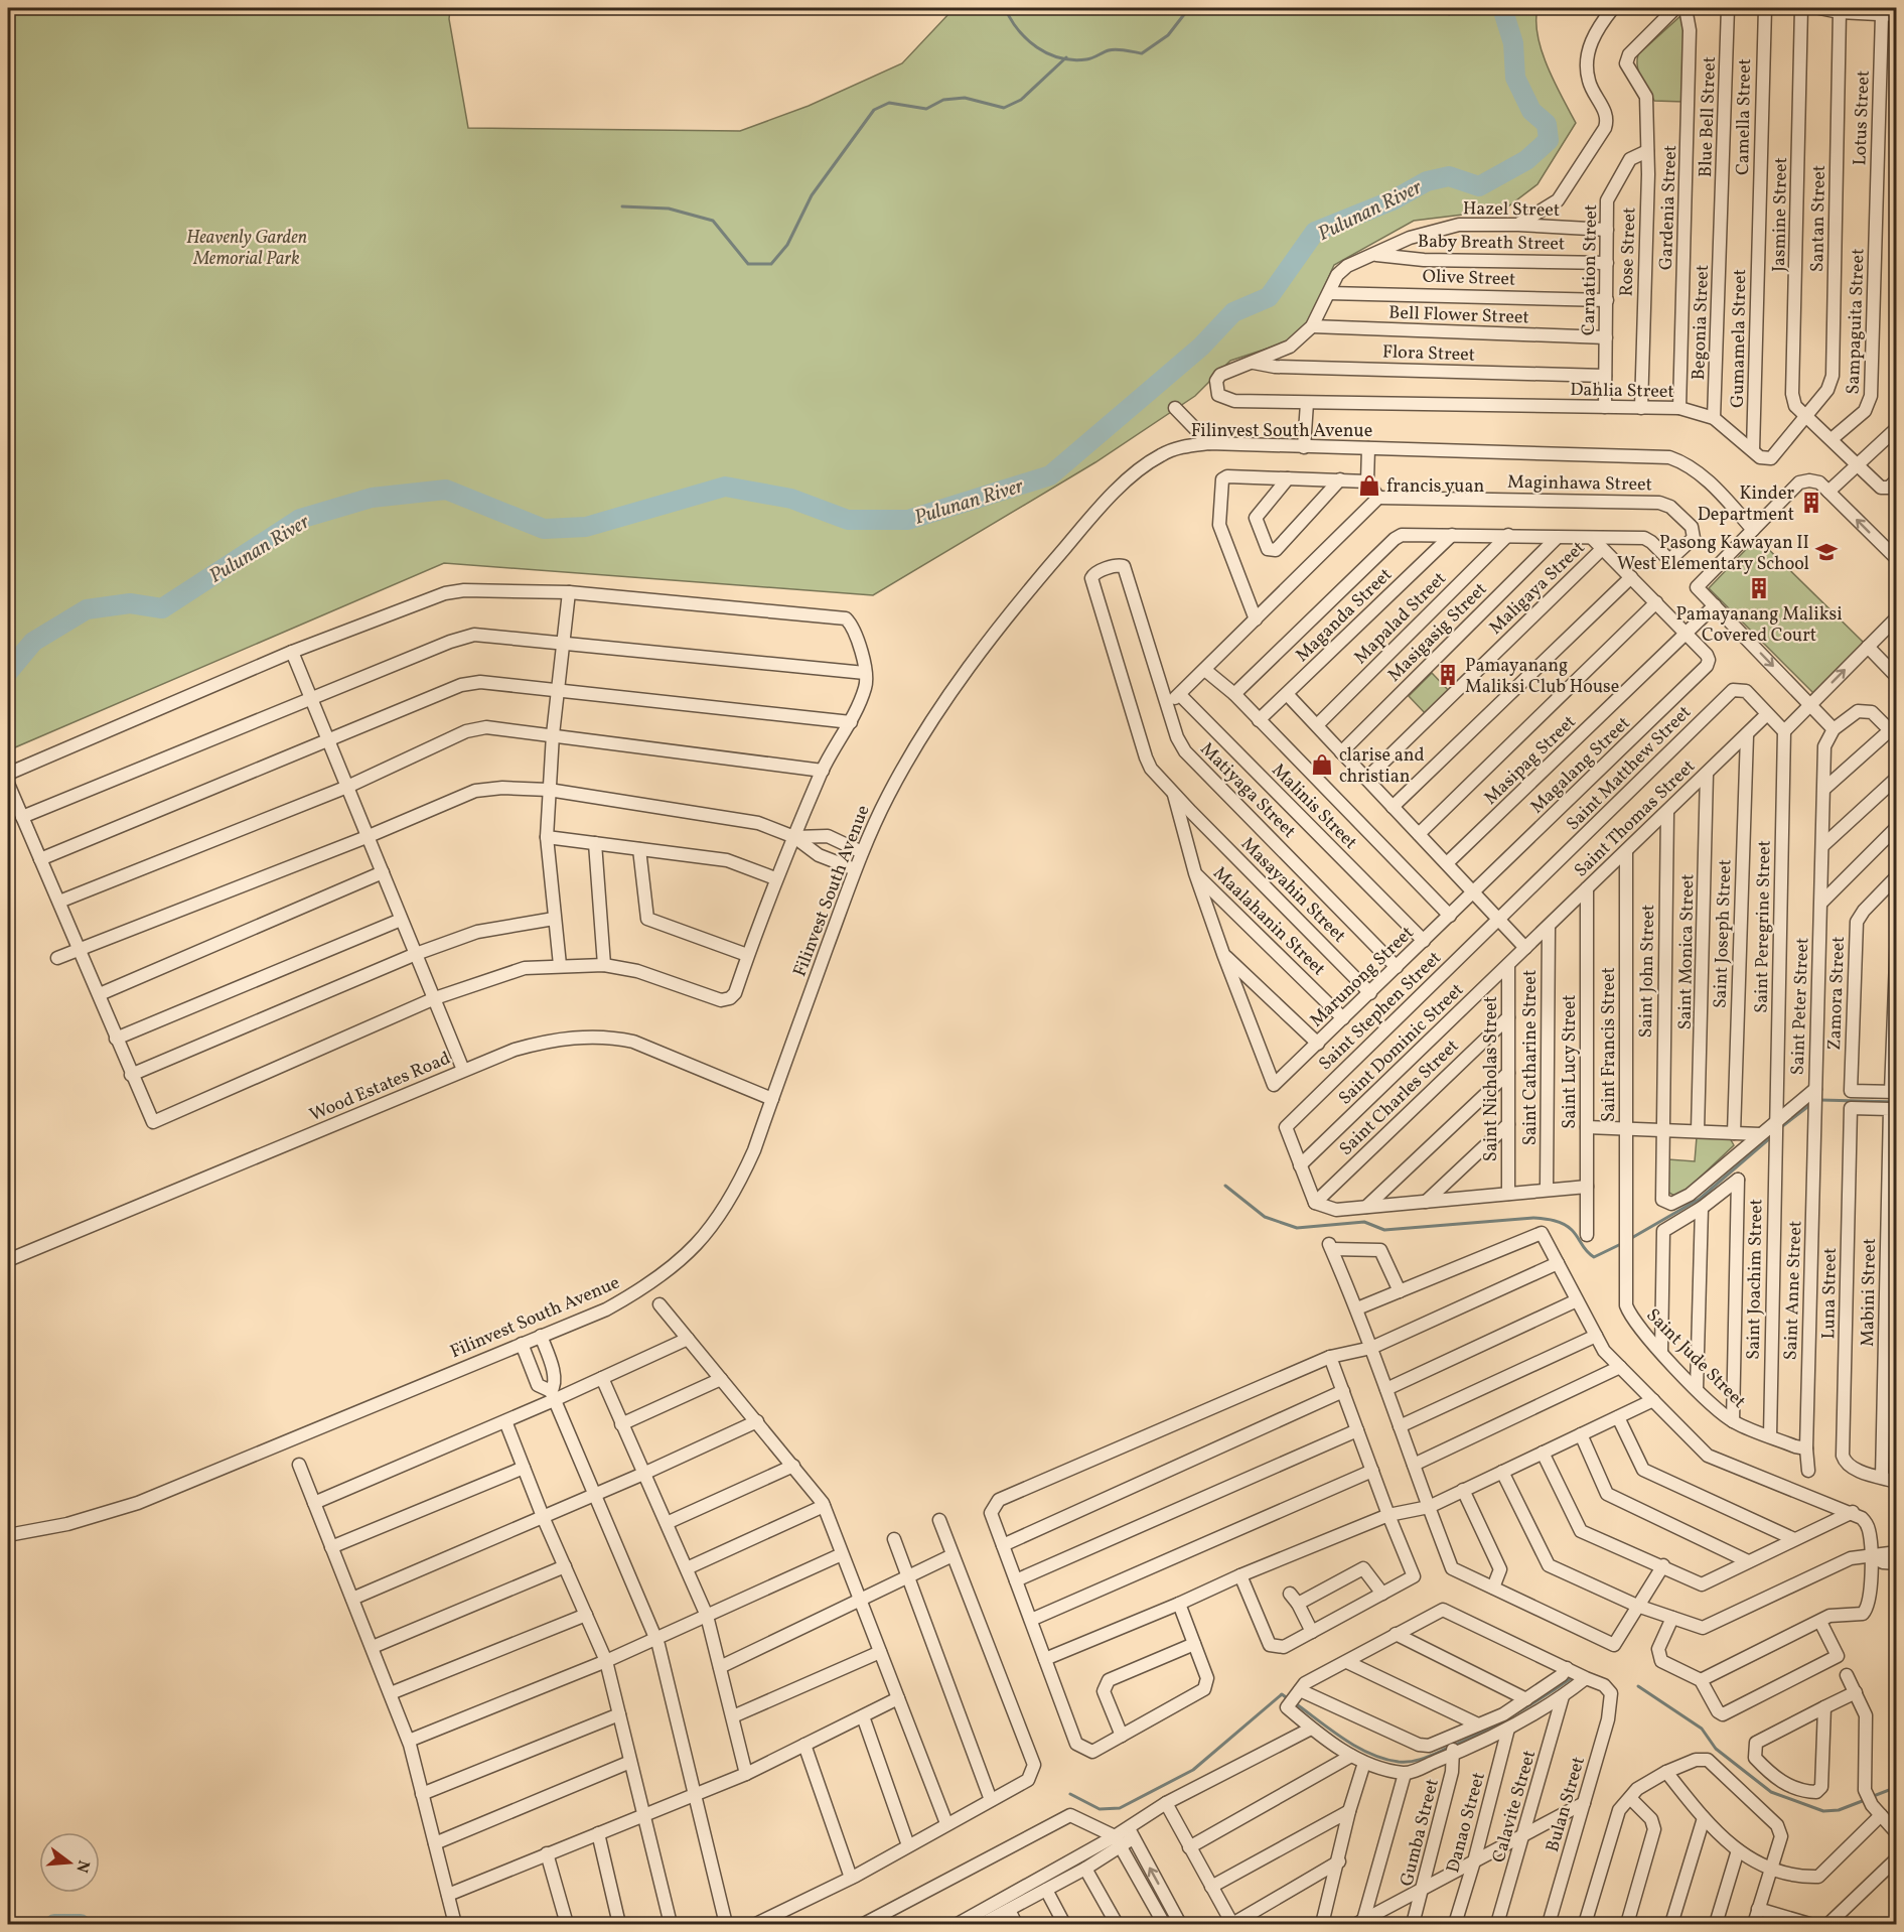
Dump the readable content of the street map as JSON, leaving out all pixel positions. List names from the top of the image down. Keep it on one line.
{"streets":{"street":["Blue Bell Street","Camella Street","Lotus Street","Gardenia Street","Hazel Street","Jasmine Street","Santan Street","Baby Breath Street","Rose Street","Carnation Street","Olive Street","Bell Flower Street","Sampaguita Street","Begonia Street","Gumamela Street","Flora Street","Dahlia Street","Filinvest South Avenue","Maginhawa Street","Maligaya Street","Maganda Street","Mapalad Street","Masigasig Street","Masipag Street","Magalang Street","Saint Matthew Street","Matiyaga Street","Malinis Street","Saint Thomas Street","Masayahin Street","Maalahanin Street","Saint Peregrine Street","Saint Joseph Street","Saint Monica Street","Saint John Street","Marunong Street","Zamora Street","Saint Peter Street","Saint Stephen Street","Saint Dominic Street","Saint Francis Street","Saint Catharine Street","Saint Lucy Street","Saint Nicholas Street","Wood Estates Road","Saint Charles Street","Saint Joachim Street","Saint Anne Street","Mabini Street","Luna Street","Saint Jude Street","Bulan Street","Calavite Street","Danao Street","Gumba Street"]},"crossings":[["Blue Bell Street","Begonia Street"],["Camella Street","Gumamela Street"],["Lotus Street","Sampaguita Street"],["Gardenia Street","Dahlia Street"],["Hazel Street","Baby Breath Street"],["Hazel Street","Carnation Street"],["Hazel Street","Olive Street"],["Hazel Street","Bell Flower Street"],["Hazel Street","Flora Street"],["Hazel Street","Dahlia Street"],["Jasmine Street","Santan Street"],["Baby Breath Street","Carnation Street"],["Rose Street","Carnation Street"],["Rose Street","Dahlia Street"],["Carnation Street","Olive Street"],["Carnation Street","Bell Flower Street"],["Carnation Street","Flora Street"],["Carnation Street","Dahlia Street"],["Begonia Street","Dahlia Street"],["Gumamela Street","Dahlia Street"],["Filinvest South Avenue","Wood Estates Road"],["Masipag Street","Magalang Street"],["Magalang Street","Marunong Street"],["Saint Matthew Street","Saint Thomas Street"],["Saint Matthew Street","Saint Peregrine Street"],["Saint Matthew Street","Saint Stephen Street"],["Matiyaga Street","Masayahin Street"],["Matiyaga Street","Marunong Street"],["Malinis Street","Marunong Street"],["Saint Thomas Street","Saint Joseph Street"],["Saint Thomas Street","Saint Monica Street"],["Saint Thomas Street","Saint John Street"],["Saint Thomas Street","Saint Dominic Street"],["Saint Thomas Street","Saint Francis Street"],["Saint Thomas Street","Saint Catharine Street"],["Saint Thomas Street","Saint Lucy Street"],["Masayahin Street","Marunong Street"],["Maalahanin Street","Marunong Street"],["Saint Peregrine Street","Saint Joachim Street"],["Saint Peter Street","Saint Anne Street"],["Saint Stephen Street","Saint Dominic Street"],["Saint Dominic Street","Saint Nicholas Street"],["Saint Francis Street","Saint Jude Street"],["Saint Nicholas Street","Saint Charles Street"],["Saint Joachim Street","Saint Jude Street"],["Saint Anne Street","Saint Jude Street"],["Mabini Street","Luna Street"]],"water":["Pulunan River"],"parks":["Heavenly Garden Memorial Park"],"places":{"shop":["francis yuan","clarise and christian"],"building":["Kinder Department","Pamayanang Maliksi Covered Court","Pamayanang Maliksi Club House"],"school or university":["Pasong Kawayan II West Elementary School"]},"north":"right"}
